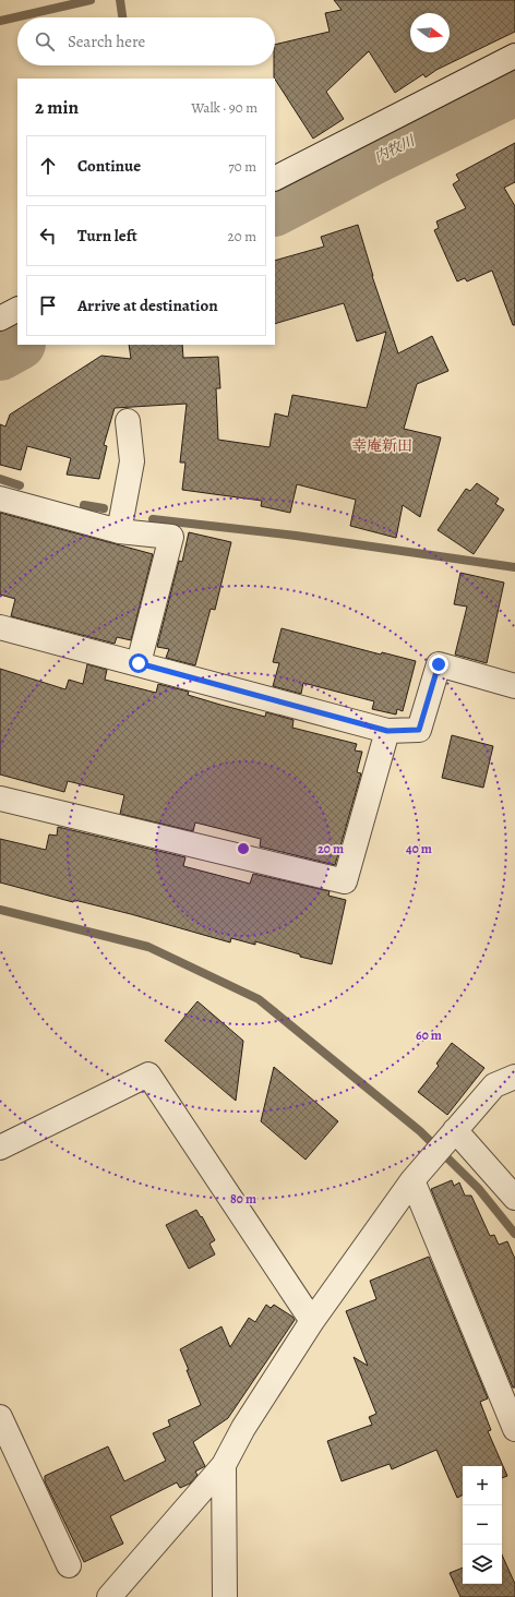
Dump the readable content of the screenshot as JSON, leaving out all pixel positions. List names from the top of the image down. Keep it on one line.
{"districts":["幸庵新田"],"water":["内牧川"],"north":"right","page":{"search":"Search here","heading":["2 min","Walk · 90 m"],"list":[["Continue","70 m"],["Turn left","20 m"],"Arrive at destination"],"map_buttons":["+","−"]},"rings":["20 m","40 m","60 m","80 m"]}
